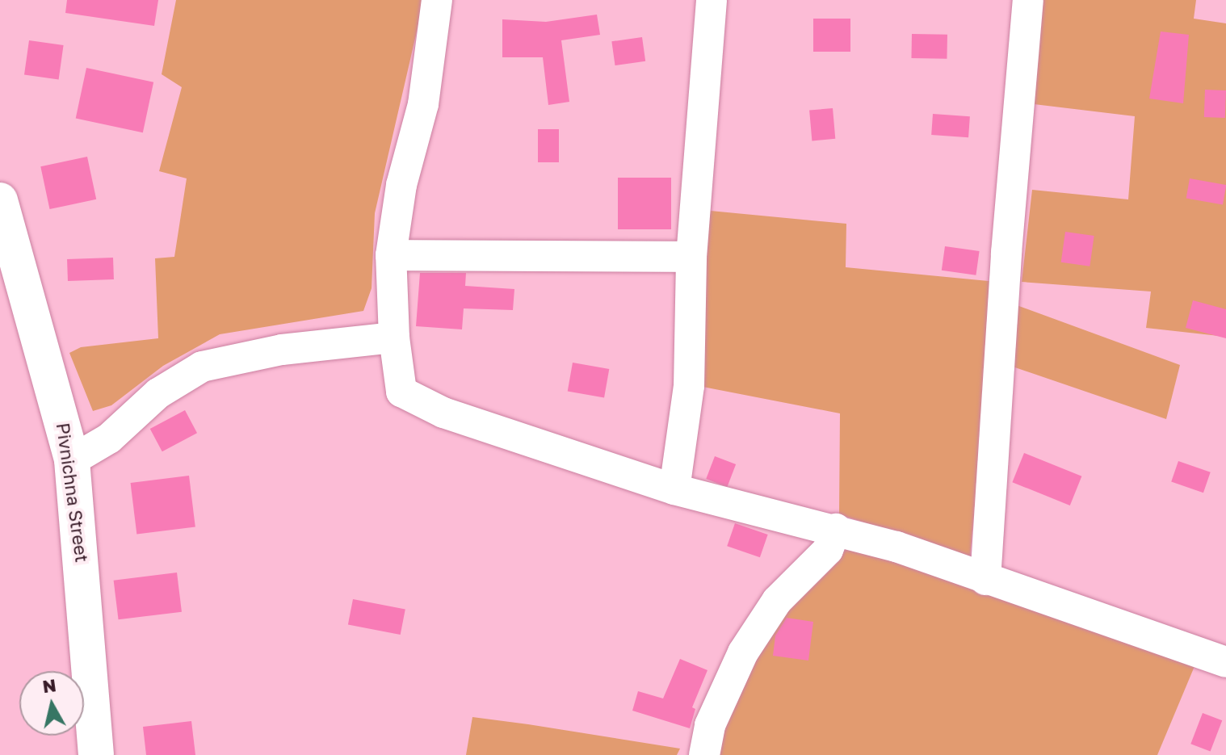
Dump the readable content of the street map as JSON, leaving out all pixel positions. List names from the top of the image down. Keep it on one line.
{"streets":{"street":["Pivnichna Street"]},"north":"top"}
